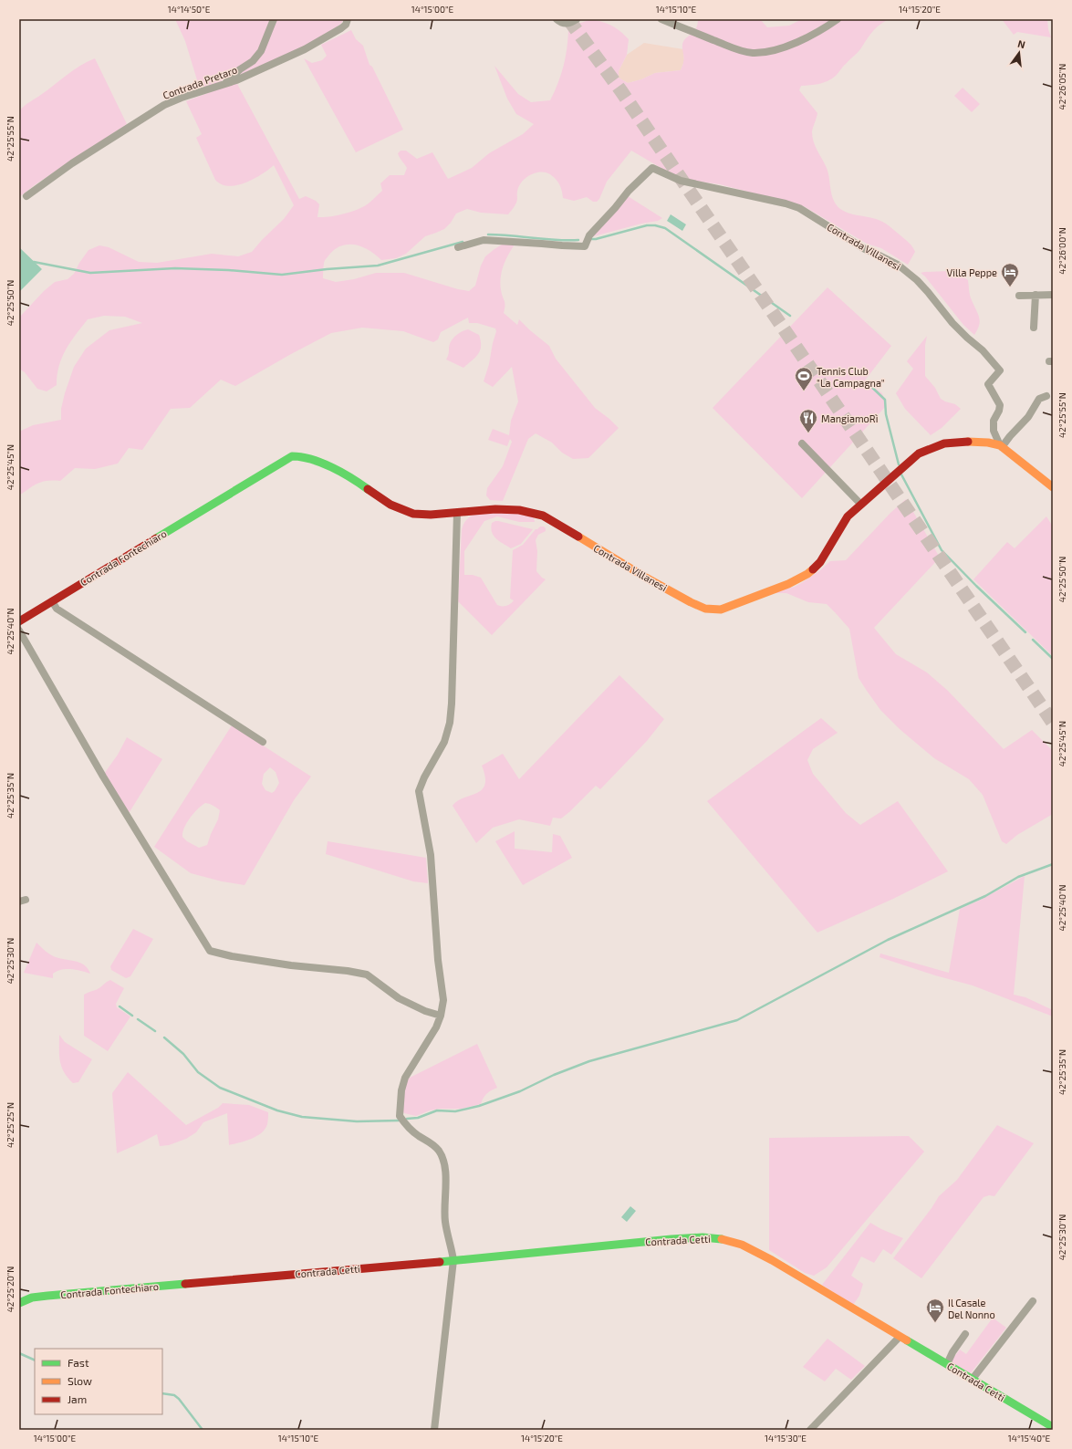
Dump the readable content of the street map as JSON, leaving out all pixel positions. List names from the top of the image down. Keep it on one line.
{"streets":{"street":["Contrada Pretaro","Contrada Villanesi","Contrada Fontechiaro","Contrada Cetti"]},"crossings":[["Contrada Villanesi","Contrada Fontechiaro"],["Contrada Fontechiaro","Contrada Cetti"]],"places":{"hotel":["Villa Peppe","Il Casale Del Nonno"],"sports":["Tennis Club \"La Campagna\""],"restaurant":["MangiamoRì"]},"legend":["Fast","Slow","Jam"],"north":"top","coordinates":["14°14'50\"E","14°15'00\"E","14°15'10\"E","14°15'20\"E","42°26'05\"N","42°25'55\"N","42°26'00\"N","42°25'50\"N","42°25'45\"N","42°25'40\"N","42°25'35\"N","42°25'30\"N","42°25'25\"N","42°25'20\"N","14°15'30\"E","14°15'40\"E"]}
